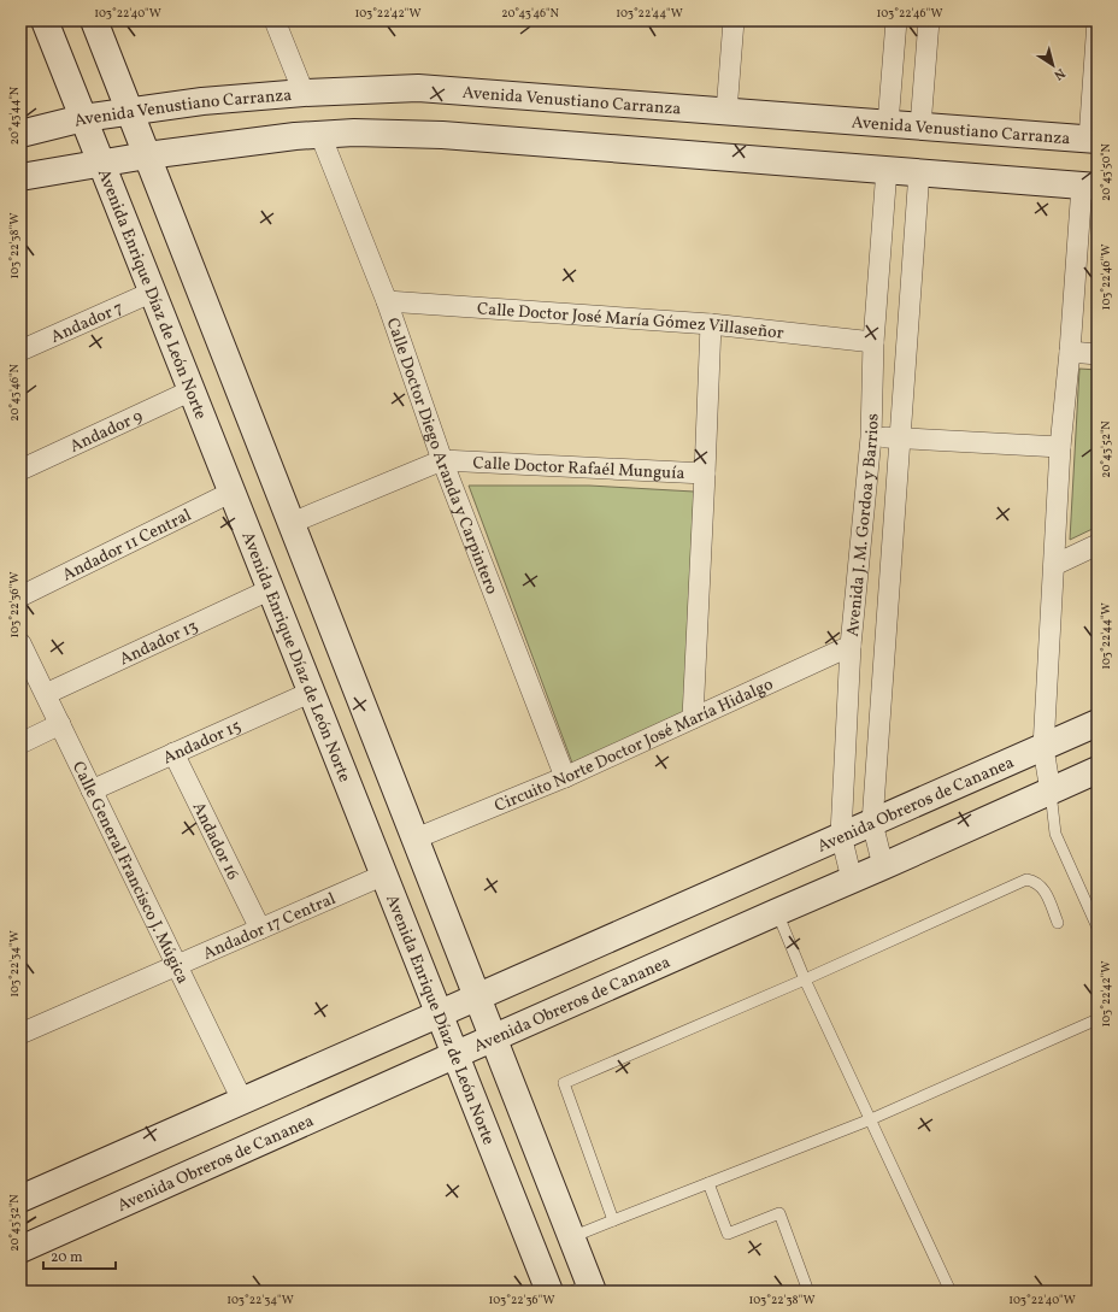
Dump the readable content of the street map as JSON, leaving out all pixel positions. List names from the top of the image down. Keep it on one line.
{"streets":{"street":["Avenida Venustiano Carranza","Avenida Enrique Díaz de León Norte","Calle Doctor José María Gómez Villaseñor","Andador 7","Andador 9","Calle Doctor Diego Aranda y Carpintero","Calle Doctor Rafaél Munguía","Avenida J. M. Gordoa y Barrios","Andador 11 Central","Andador 13","Andador 15","Circuito Norte Doctor José María Hidalgo","Avenida Obreros de Cananea","Andador 16","Calle General Francisco J. Múgica","Andador 17 Central"]},"crossings":[["Avenida Venustiano Carranza","Avenida Enrique Díaz de León Norte"],["Avenida Enrique Díaz de León Norte","Andador 7"],["Avenida Enrique Díaz de León Norte","Andador 9"],["Avenida Enrique Díaz de León Norte","Andador 11 Central"],["Avenida Enrique Díaz de León Norte","Andador 13"],["Avenida Enrique Díaz de León Norte","Andador 15"],["Avenida Enrique Díaz de León Norte","Avenida Obreros de Cananea"],["Avenida Enrique Díaz de León Norte","Andador 17 Central"],["Calle Doctor José María Gómez Villaseñor","Calle Doctor Diego Aranda y Carpintero"],["Calle Doctor José María Gómez Villaseñor","Avenida J. M. Gordoa y Barrios"],["Calle Doctor Diego Aranda y Carpintero","Calle Doctor Rafaél Munguía"],["Calle Doctor Diego Aranda y Carpintero","Circuito Norte Doctor José María Hidalgo"],["Avenida J. M. Gordoa y Barrios","Circuito Norte Doctor José María Hidalgo"],["Avenida J. M. Gordoa y Barrios","Avenida Obreros de Cananea"],["Andador 13","Calle General Francisco J. Múgica"],["Andador 15","Andador 16"],["Andador 15","Calle General Francisco J. Múgica"],["Avenida Obreros de Cananea","Calle General Francisco J. Múgica"],["Andador 16","Andador 17 Central"],["Calle General Francisco J. Múgica","Andador 17 Central"]],"scale_bar":"20 m","north":"bottom right","coordinates":["103°22'40\"W","103°22'42\"W","20°43'46\"N","103°22'44\"W","103°22'46\"W","20°43'44\"N","20°43'50\"N","103°22'38\"W","20°43'52\"N","103°22'36\"W","103°22'34\"W"]}
